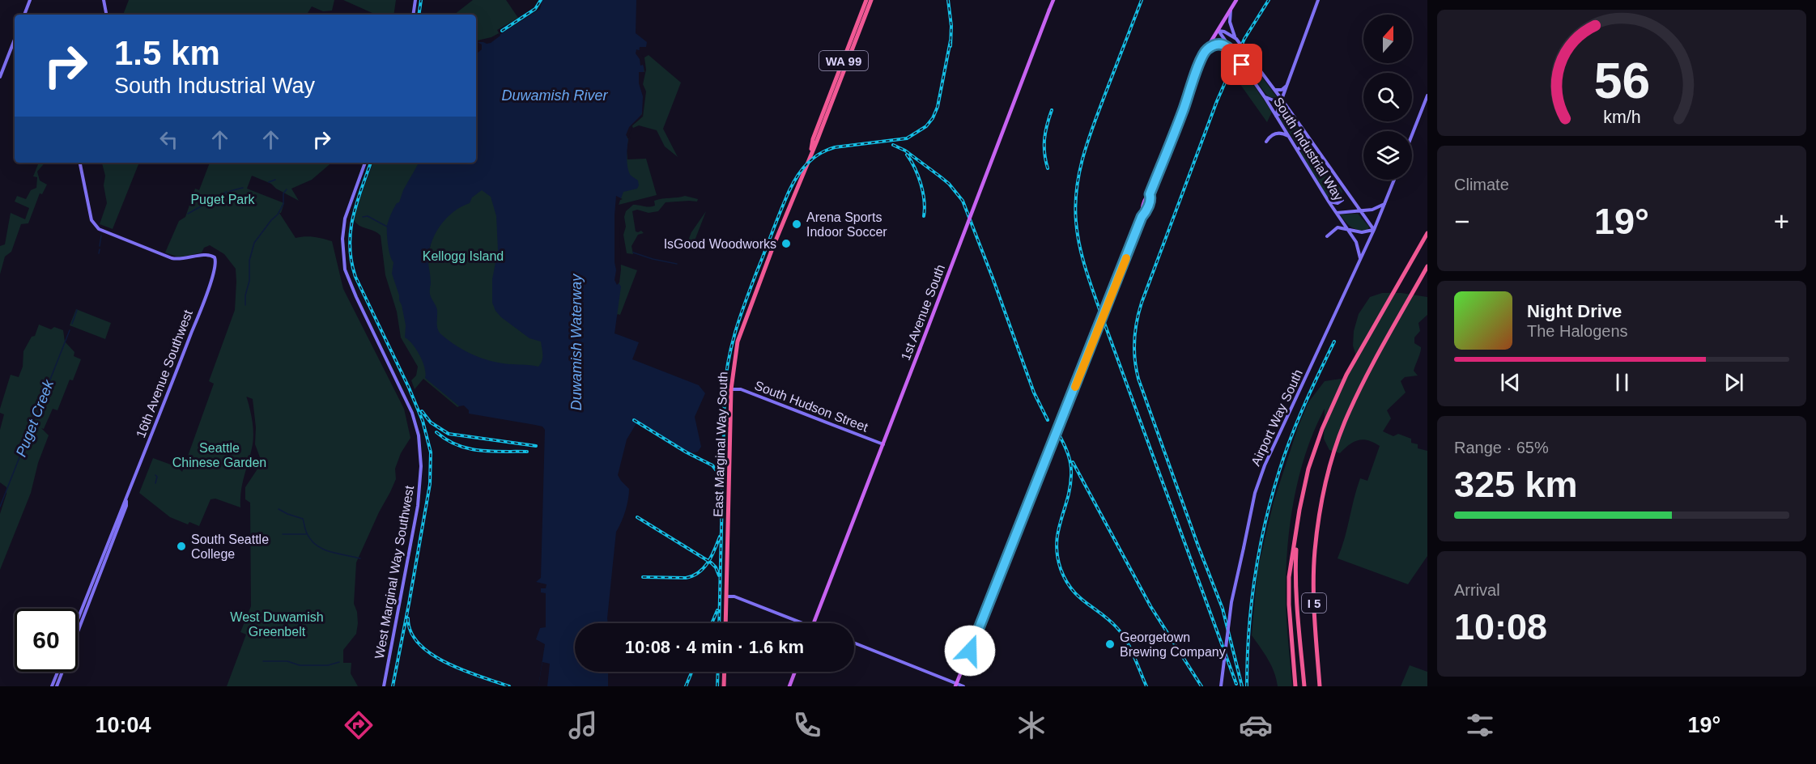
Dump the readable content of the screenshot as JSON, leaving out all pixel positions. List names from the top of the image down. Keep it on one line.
{"streets":{"highway":["WA 99","East Marginal Way South","I 5"],"main road":["1st Avenue South"],"street":["South Industrial Way","16th Avenue Southwest","South Hudson Street","Airport Way South","West Marginal Way Southwest"]},"crossings":[["South Industrial Way","Airport Way South"],["1st Avenue South","South Hudson Street"],["South Hudson Street","East Marginal Way South"]],"water":["Duwamish River","Duwamish Waterway","Puget Creek"],"parks":["Puget Park","Kellogg Island","Seattle Chinese Garden","West Duwamish Greenbelt"],"places":["Arena Sports Indoor Soccer","IsGood Woodworks","South Seattle College","Georgetown Brewing Company"],"north":"top","page":{"turn":["1.5 km","South Industrial Way"],"tile":["Climate",["Range · 65%","325 km"],["Arrival","10:08"]],"heat":["−","19°","+"],"song":["Night Drive","The Halogens"],"limit":"60","trip":"10:08 · 4 min · 1.6 km","tabs":["10:04","19°"],"gauge":["56","km/h"]}}
